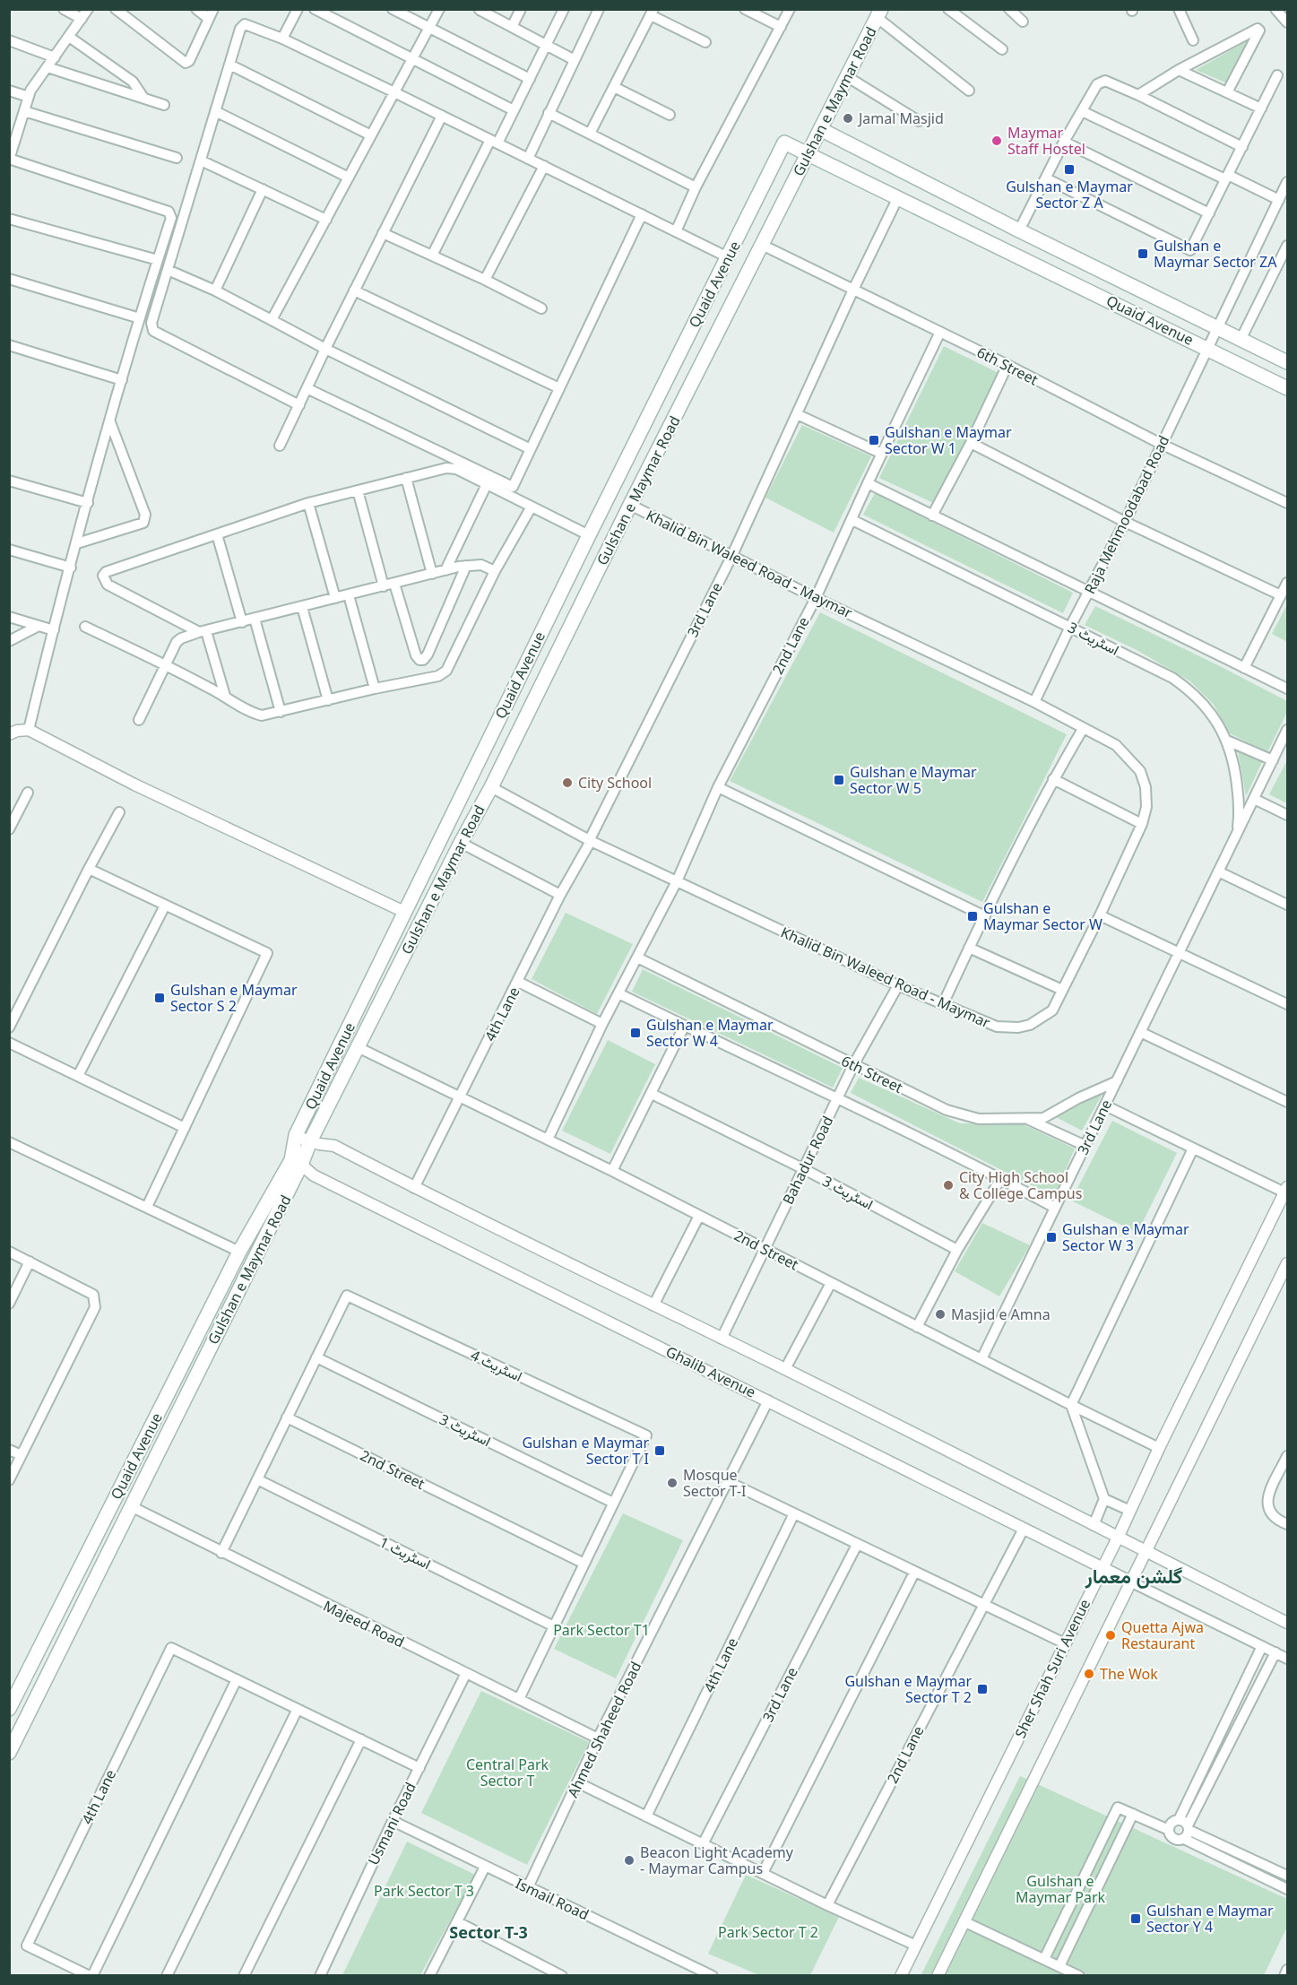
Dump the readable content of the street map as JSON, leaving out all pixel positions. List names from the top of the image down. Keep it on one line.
{"streets":{"main road":["Gulshan e Maymar Road","Quaid Avenue"],"street":["6th Street","Raja Mehmoodabad Road","Khalid Bin Waleed Road - Maymar","3rd Lane","اسٹریٹ 3","2nd Lane","4th Lane","Bahadur Road","2nd Street","اسٹریٹ 4","Ghalib Avenue","اسٹریٹ 1","Majeed Road","Sher Shah Suri Avenue","Ahmed Shaheed Road","Usmani Road","Ismail Road"]},"crossings":[["Gulshan e Maymar Road","Quaid Avenue"],["Gulshan e Maymar Road","6th Street"],["Gulshan e Maymar Road","Khalid Bin Waleed Road - Maymar"],["Gulshan e Maymar Road","Ghalib Avenue"],["Gulshan e Maymar Road","Majeed Road"],["Quaid Avenue","Raja Mehmoodabad Road"],["Quaid Avenue","3rd Lane"],["Quaid Avenue","Ghalib Avenue"],["6th Street","Raja Mehmoodabad Road"],["6th Street","3rd Lane"],["6th Street","2nd Lane"],["6th Street","Bahadur Road"],["Raja Mehmoodabad Road","Khalid Bin Waleed Road - Maymar"],["Raja Mehmoodabad Road","اسٹریٹ 3"],["Khalid Bin Waleed Road - Maymar","3rd Lane"],["Khalid Bin Waleed Road - Maymar","2nd Lane"],["Khalid Bin Waleed Road - Maymar","4th Lane"],["Khalid Bin Waleed Road - Maymar","Bahadur Road"],["3rd Lane","4th Lane"],["3rd Lane","2nd Street"],["اسٹریٹ 3","2nd Lane"],["اسٹریٹ 3","Bahadur Road"],["اسٹریٹ 3","اسٹریٹ 4"],["2nd Lane","Ghalib Avenue"],["4th Lane","2nd Street"],["Bahadur Road","2nd Street"],["Ghalib Avenue","Sher Shah Suri Avenue"],["Ghalib Avenue","Ahmed Shaheed Road"],["Majeed Road","Ahmed Shaheed Road"],["Majeed Road","Usmani Road"],["Ahmed Shaheed Road","Ismail Road"],["Usmani Road","Ismail Road"]],"districts":["گلشن معمار","Sector T-3"],"parks":["Park Sector T1","Central Park Sector T","Gulshan e Maymar Park","Park Sector T 3","Park Sector T 2"],"places":{"other":["Jamal Masjid","Maymar Staff Hostel","City School","City High School & College Campus","Masjid e Amna","Mosque Sector T-I","Quetta Ajwa Restaurant","The Wok","Beacon Light Academy - Maymar Campus"],"transit":["Gulshan e Maymar Sector Z A","Gulshan e Maymar Sector ZA","Gulshan e Maymar Sector W 1","Gulshan e Maymar Sector W 5","Gulshan e Maymar Sector W","Gulshan e Maymar Sector S 2","Gulshan e Maymar Sector W 4","Gulshan e Maymar Sector W 3","Gulshan e Maymar Sector T I","Gulshan e Maymar Sector T 2","Gulshan e Maymar Sector Y 4"]}}
